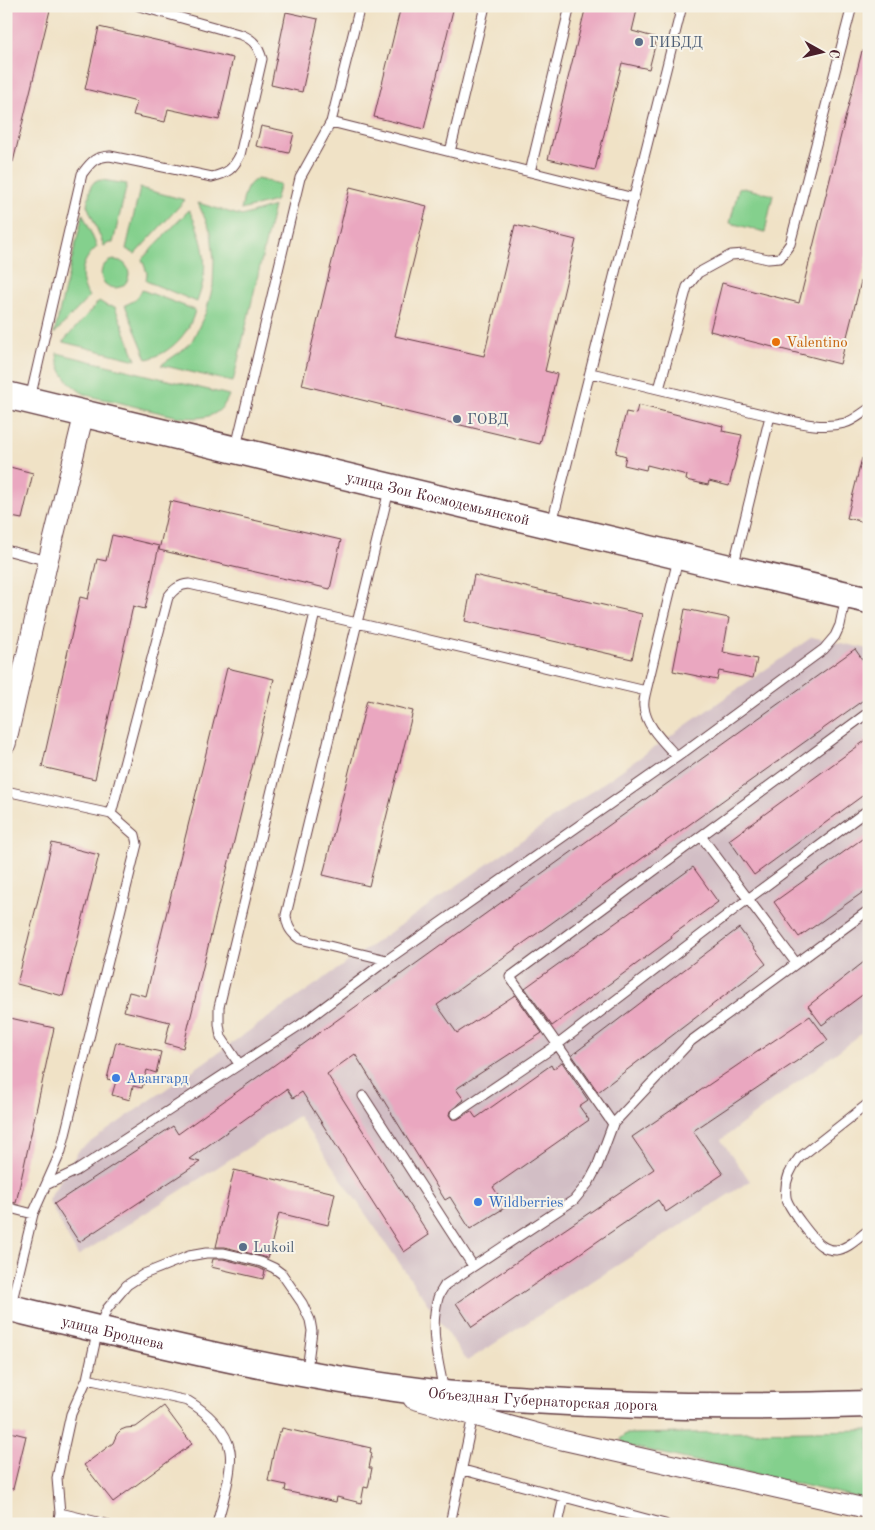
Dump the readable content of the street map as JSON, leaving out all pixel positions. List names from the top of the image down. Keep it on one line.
{"streets":{"main road":["улица Зои Космодемьянской","улица Броднева","Объездная Губернаторская дорога"]},"crossings":[["улица Броднева","Объездная Губернаторская дорога"]],"places":["ГИБДД","Valentino","ГОВД","Авангард","Wildberries","Lukoil"],"north":"right"}
